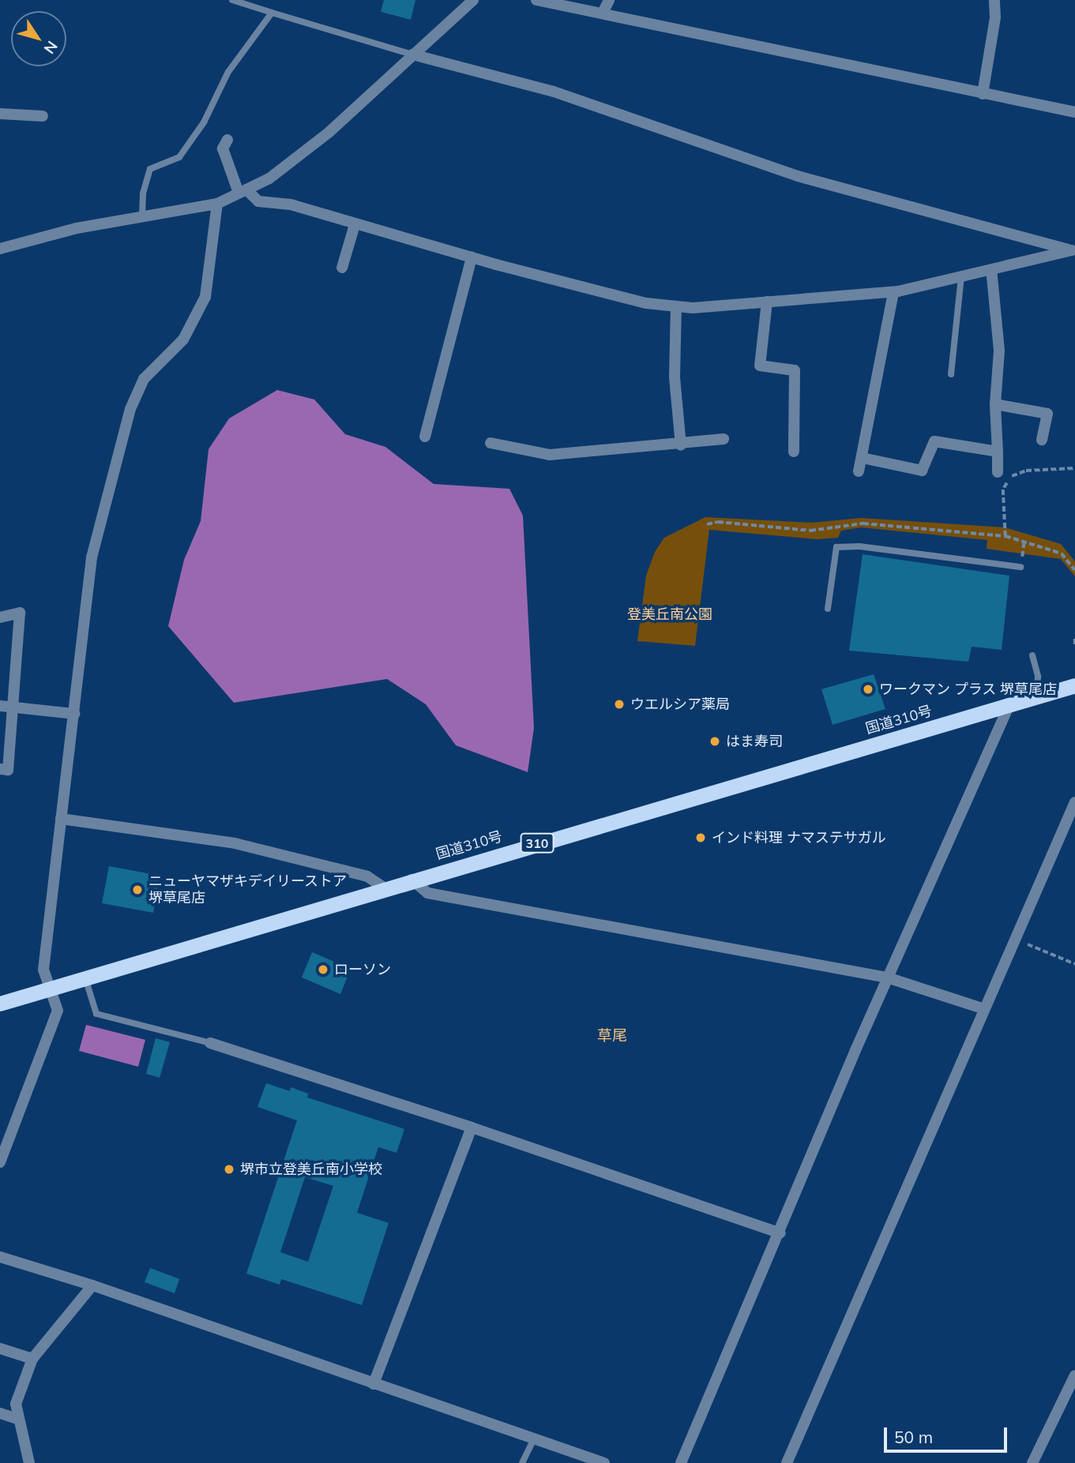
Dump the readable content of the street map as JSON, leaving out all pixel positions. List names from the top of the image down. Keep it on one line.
{"streets":{"highway":["国道310号","310"]},"districts":["草尾"],"parks":["登美丘南公園"],"places":["ワークマン プラス 堺草尾店","ウエルシア薬局","はま寿司","インド料理 ナマステサガル","ニューヤマザキデイリーストア 堺草尾店","ローソン","堺市立登美丘南小学校"],"scale_bar":"50 m","north":"bottom right"}
